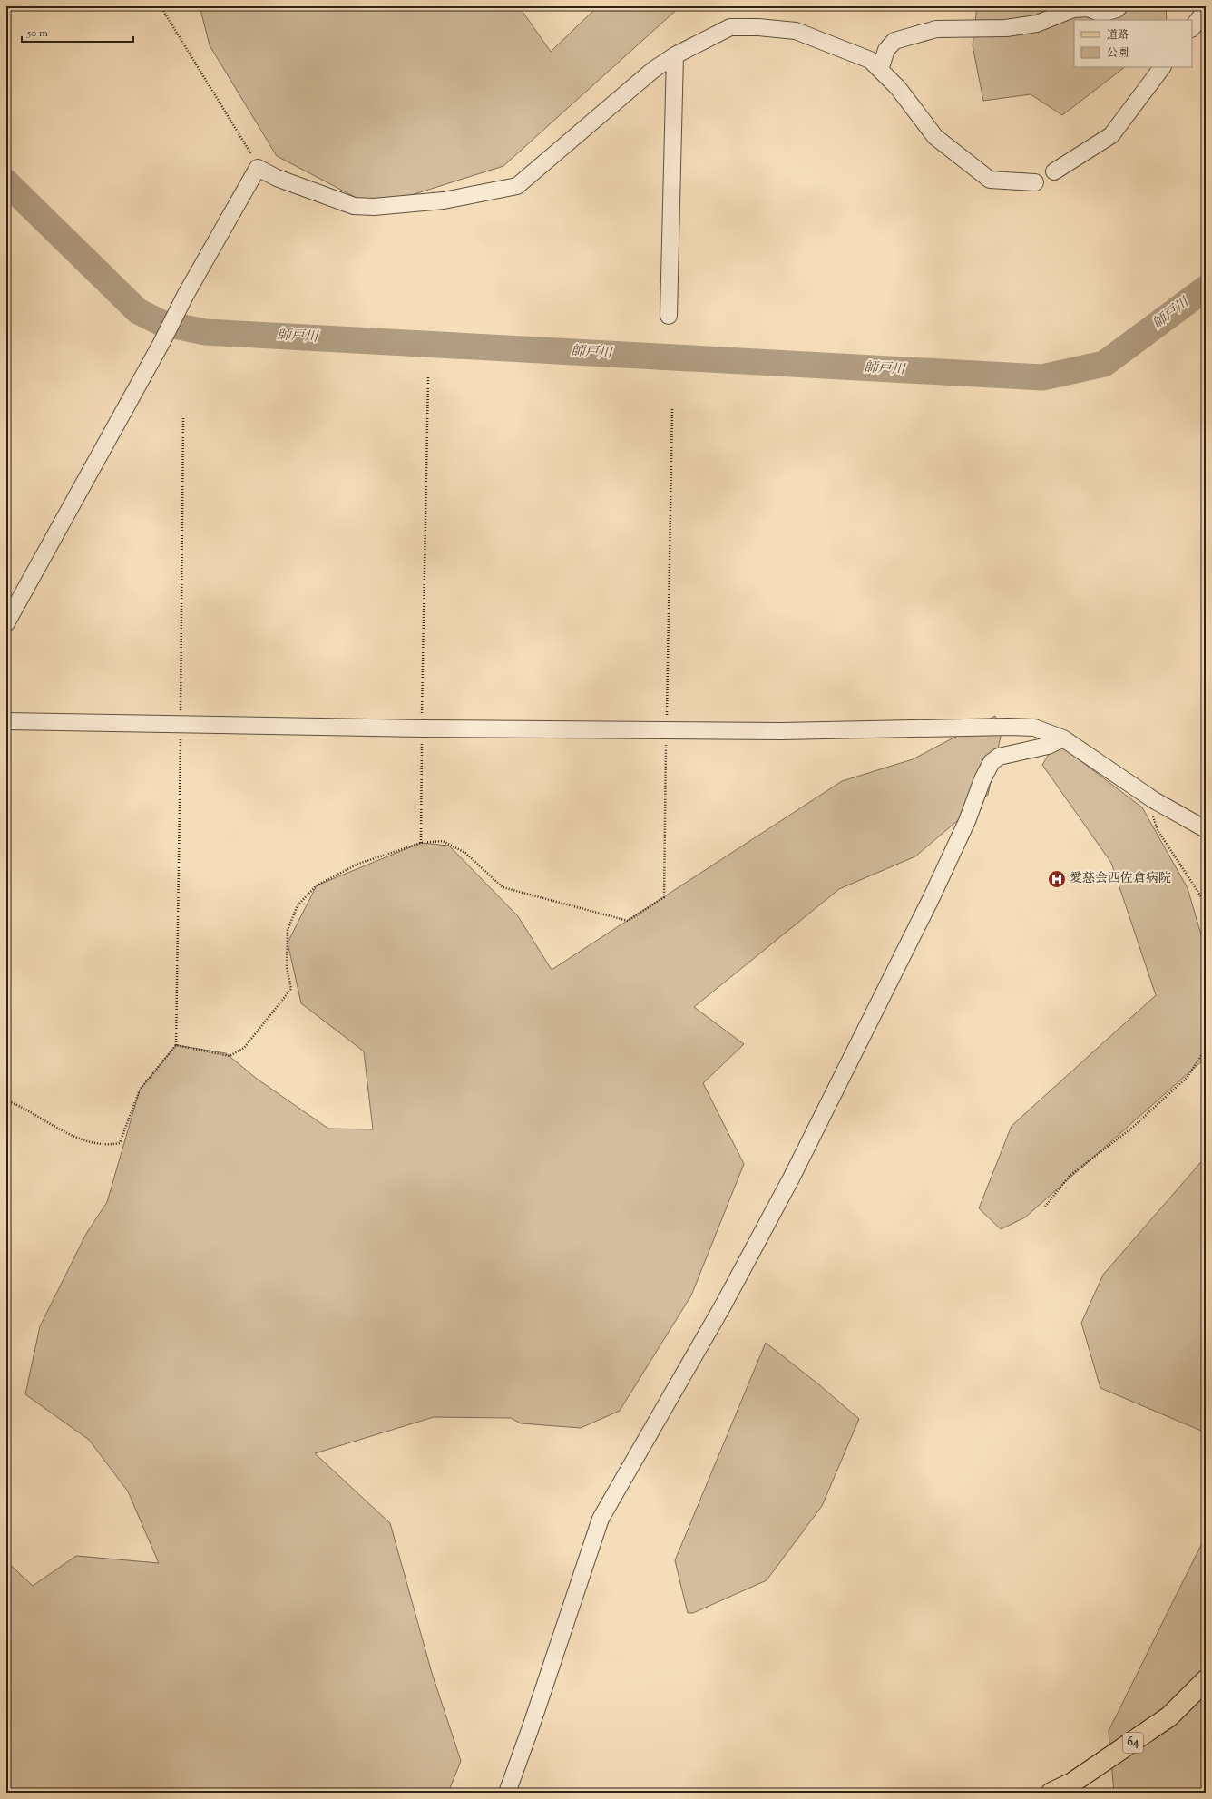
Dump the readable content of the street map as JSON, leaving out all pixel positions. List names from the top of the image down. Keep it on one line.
{"streets":{"main road":["64"]},"water":["師戸川"],"places":{"hospital":["愛慈会西佐倉病院"]},"legend":["道路","公園"],"scale_bar":"50 m"}
